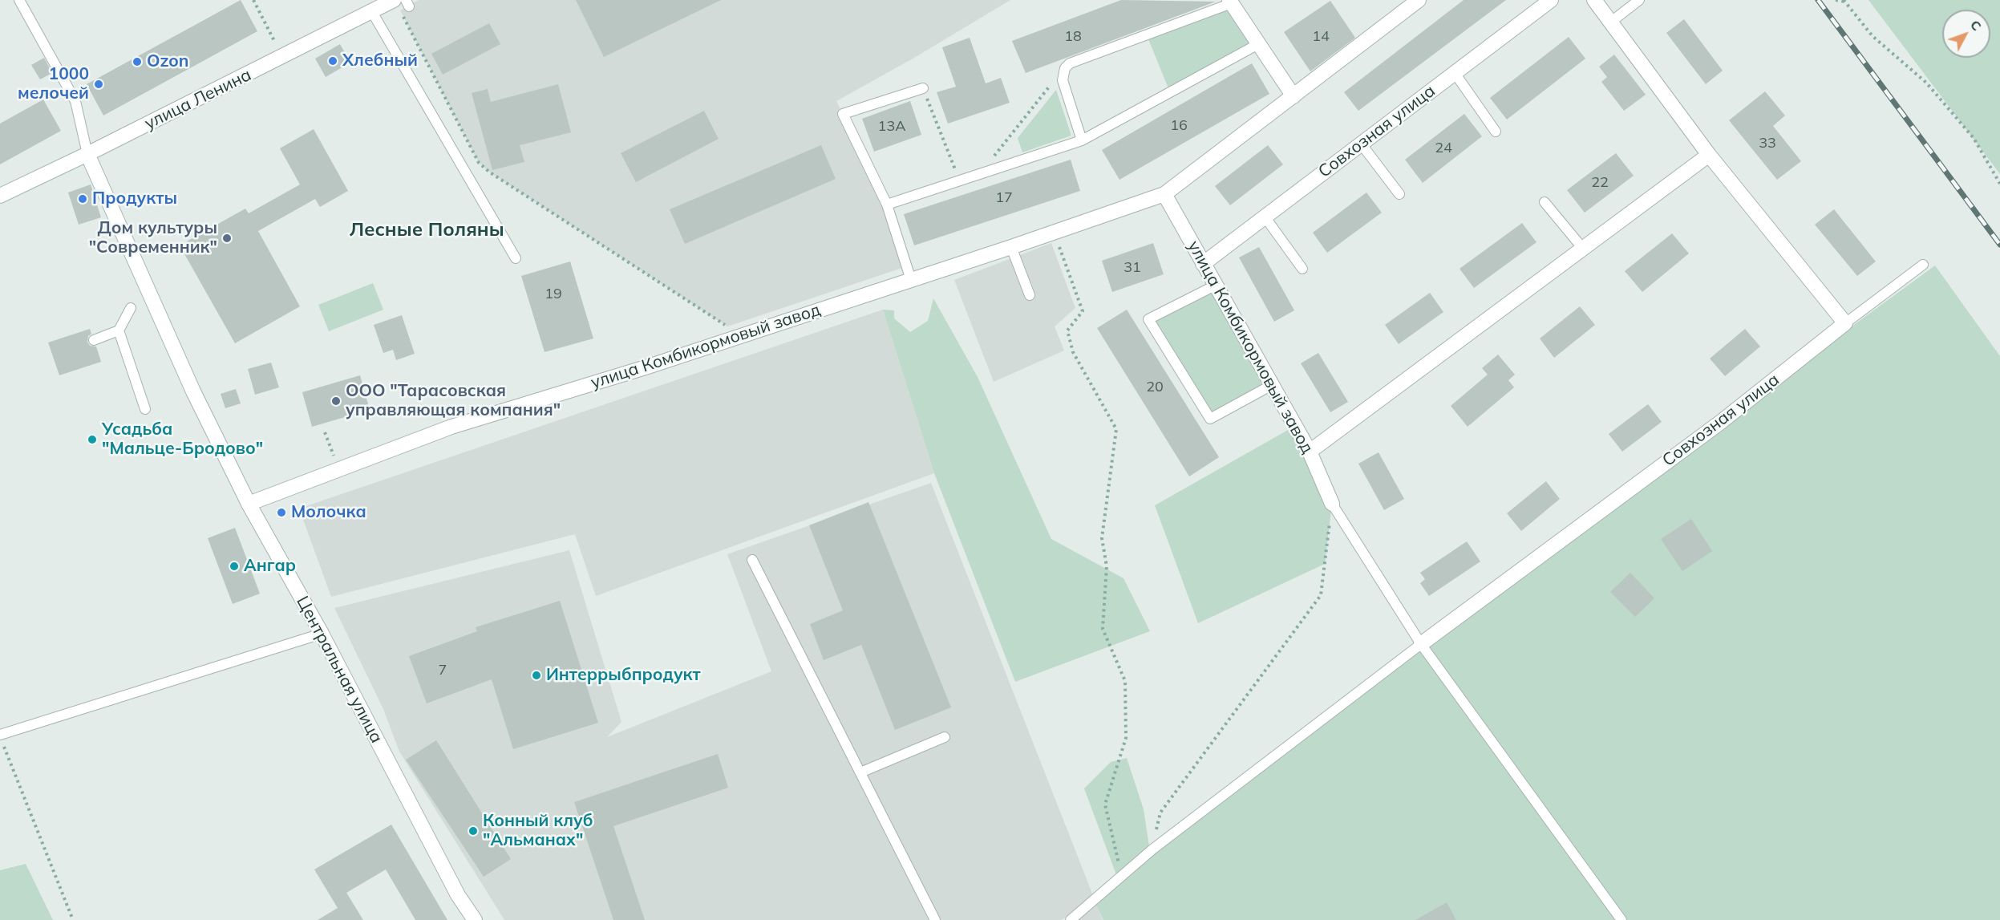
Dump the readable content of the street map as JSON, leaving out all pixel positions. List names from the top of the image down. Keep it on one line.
{"streets":{"street":["улица Ленина","Совхозная улица","улица Комбикормовый завод","Центральная улица"]},"crossings":[["улица Ленина","Центральная улица"],["Совхозная улица","улица Комбикормовый завод"],["улица Комбикормовый завод","Центральная улица"]],"districts":["Лесные Поляны"],"places":["Хлебный","Ozon","1000 мелочей","Продукты","Дом культуры \"Современник\"","ООО \"Тарасовская управляющая компания\"","Усадьба \"Мальце-Бродово\"","Молочка","Ангар","Интеррыбпродукт","Конный клуб \"Альманах\""],"house_numbers":["18","14","16","13А","33","24","22","17","31","19","20","7"],"north":"top right"}
